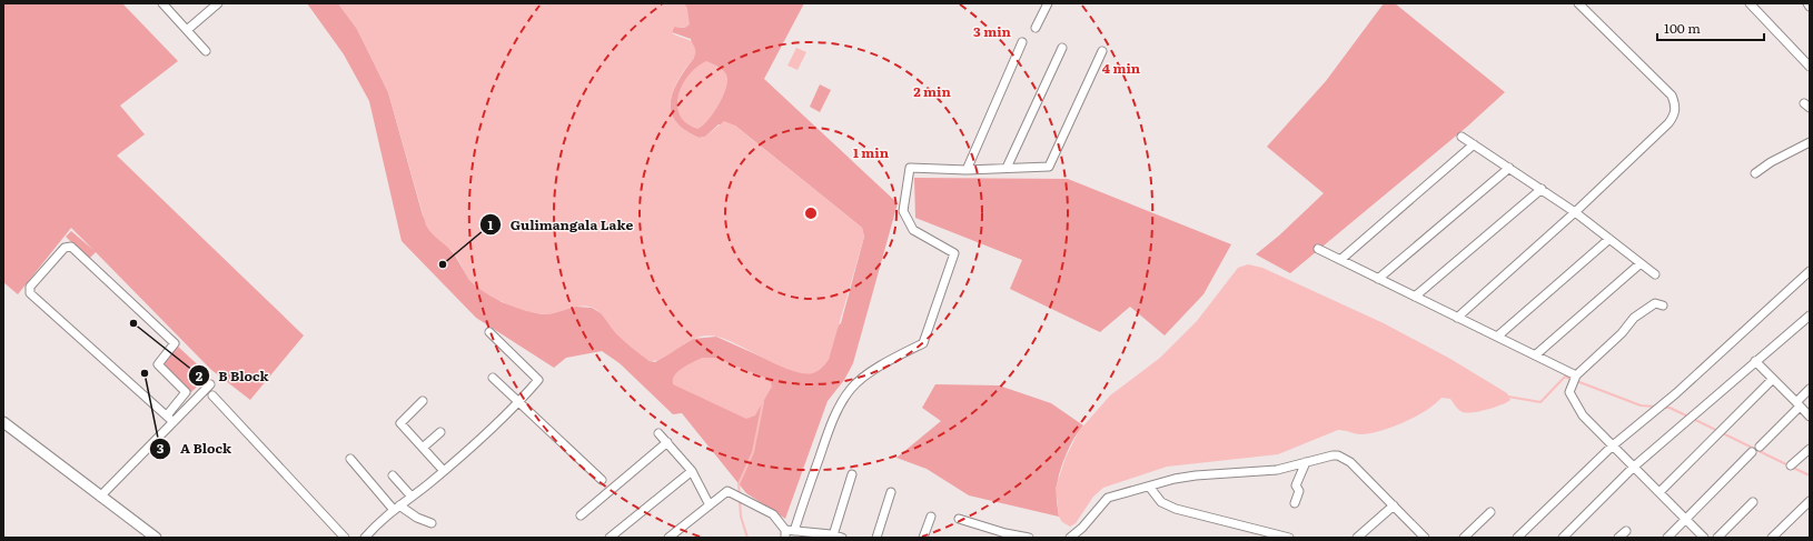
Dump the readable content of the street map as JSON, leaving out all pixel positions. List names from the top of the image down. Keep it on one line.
{"places":["Gulimangala Lake","B Block","A Block"],"scale_bar":"100 m","rings":["3 min","4 min","2 min","1 min"]}
